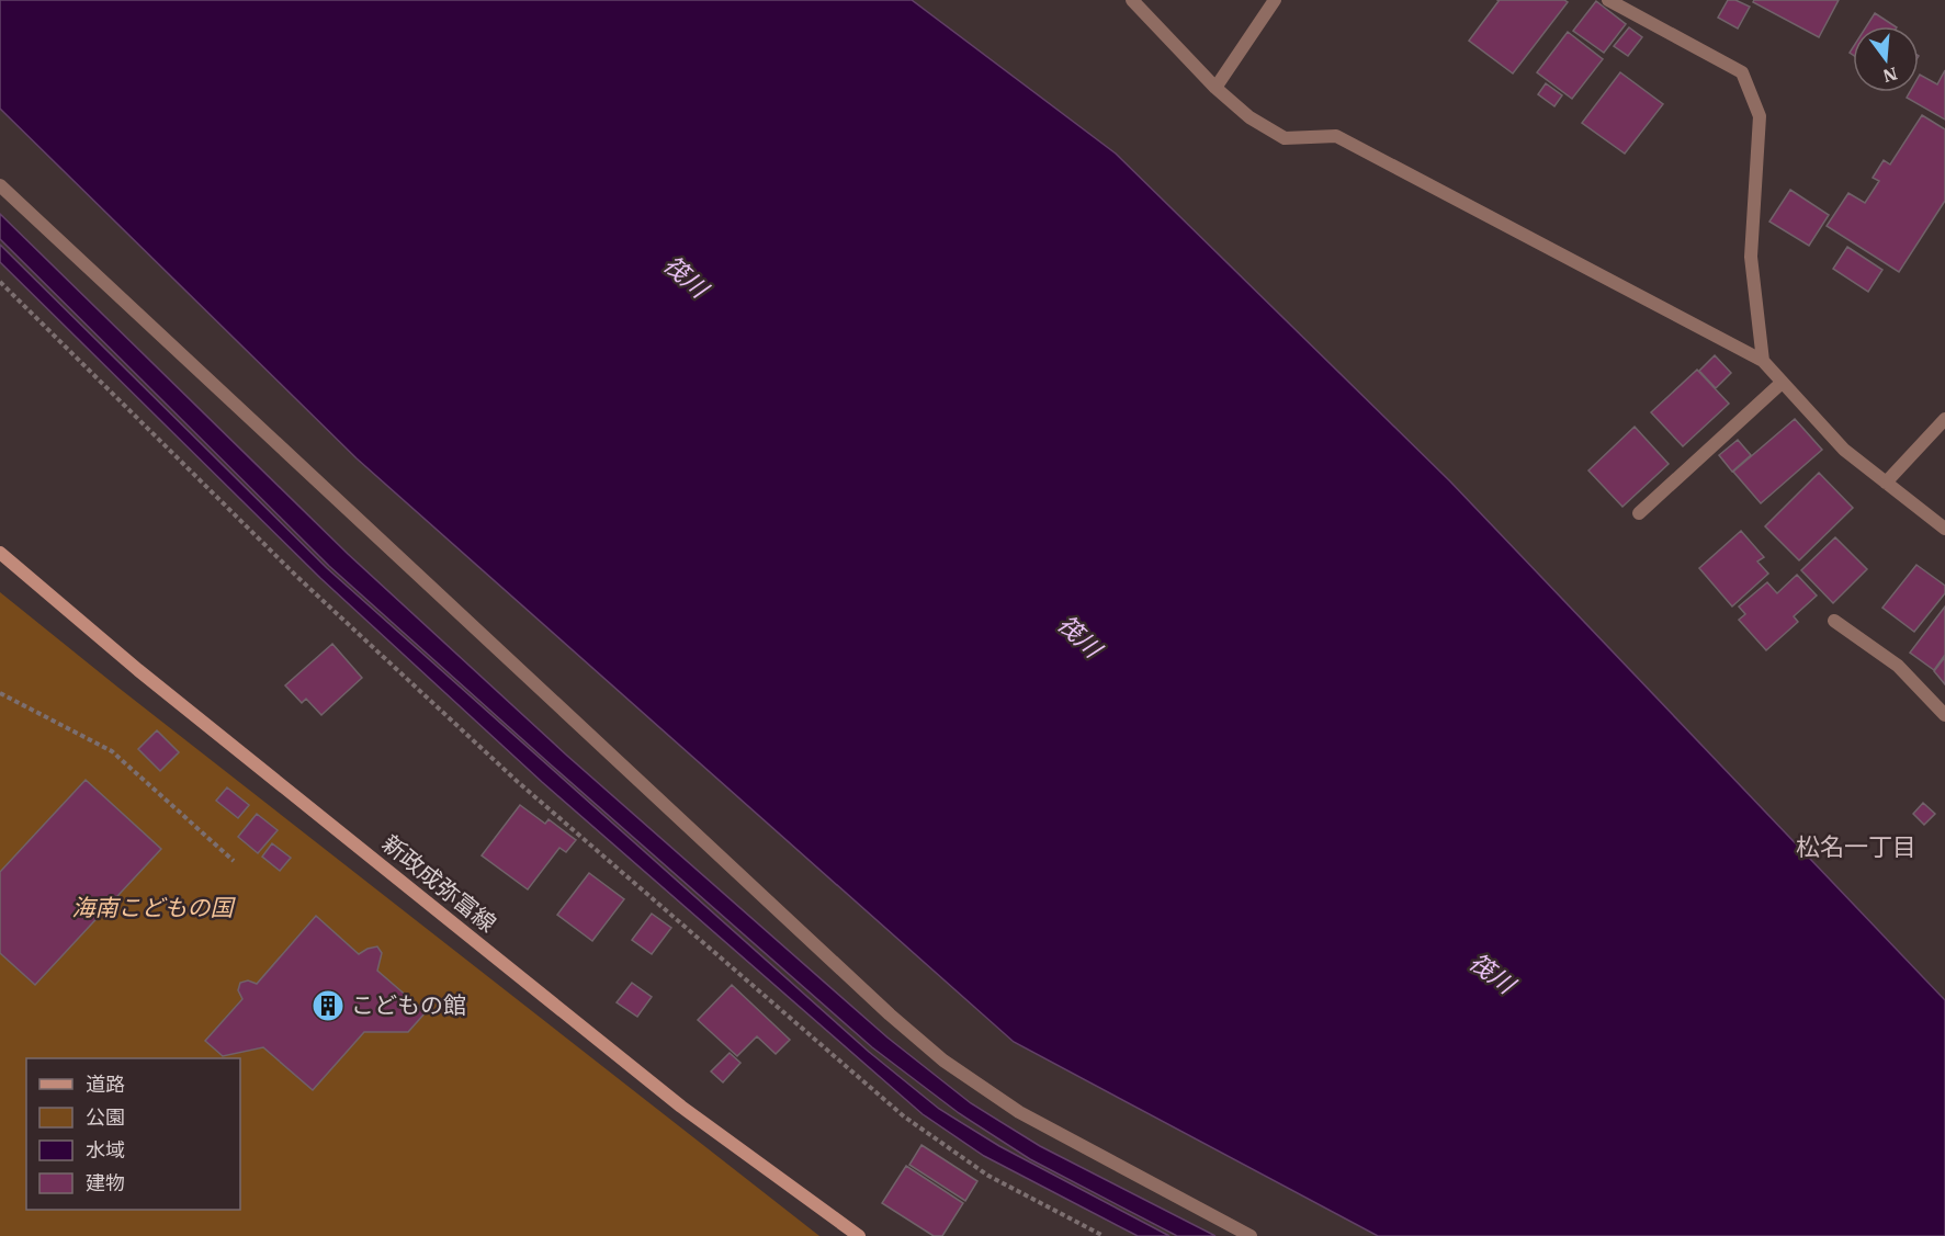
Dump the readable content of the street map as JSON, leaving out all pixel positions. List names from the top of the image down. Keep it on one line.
{"streets":{"main road":["新政成弥富線"]},"districts":["松名一丁目"],"water":["筏川"],"parks":["海南こどもの国"],"places":{"building":["こどもの館"]},"legend":["道路","公園","水域","建物"],"north":"bottom"}
